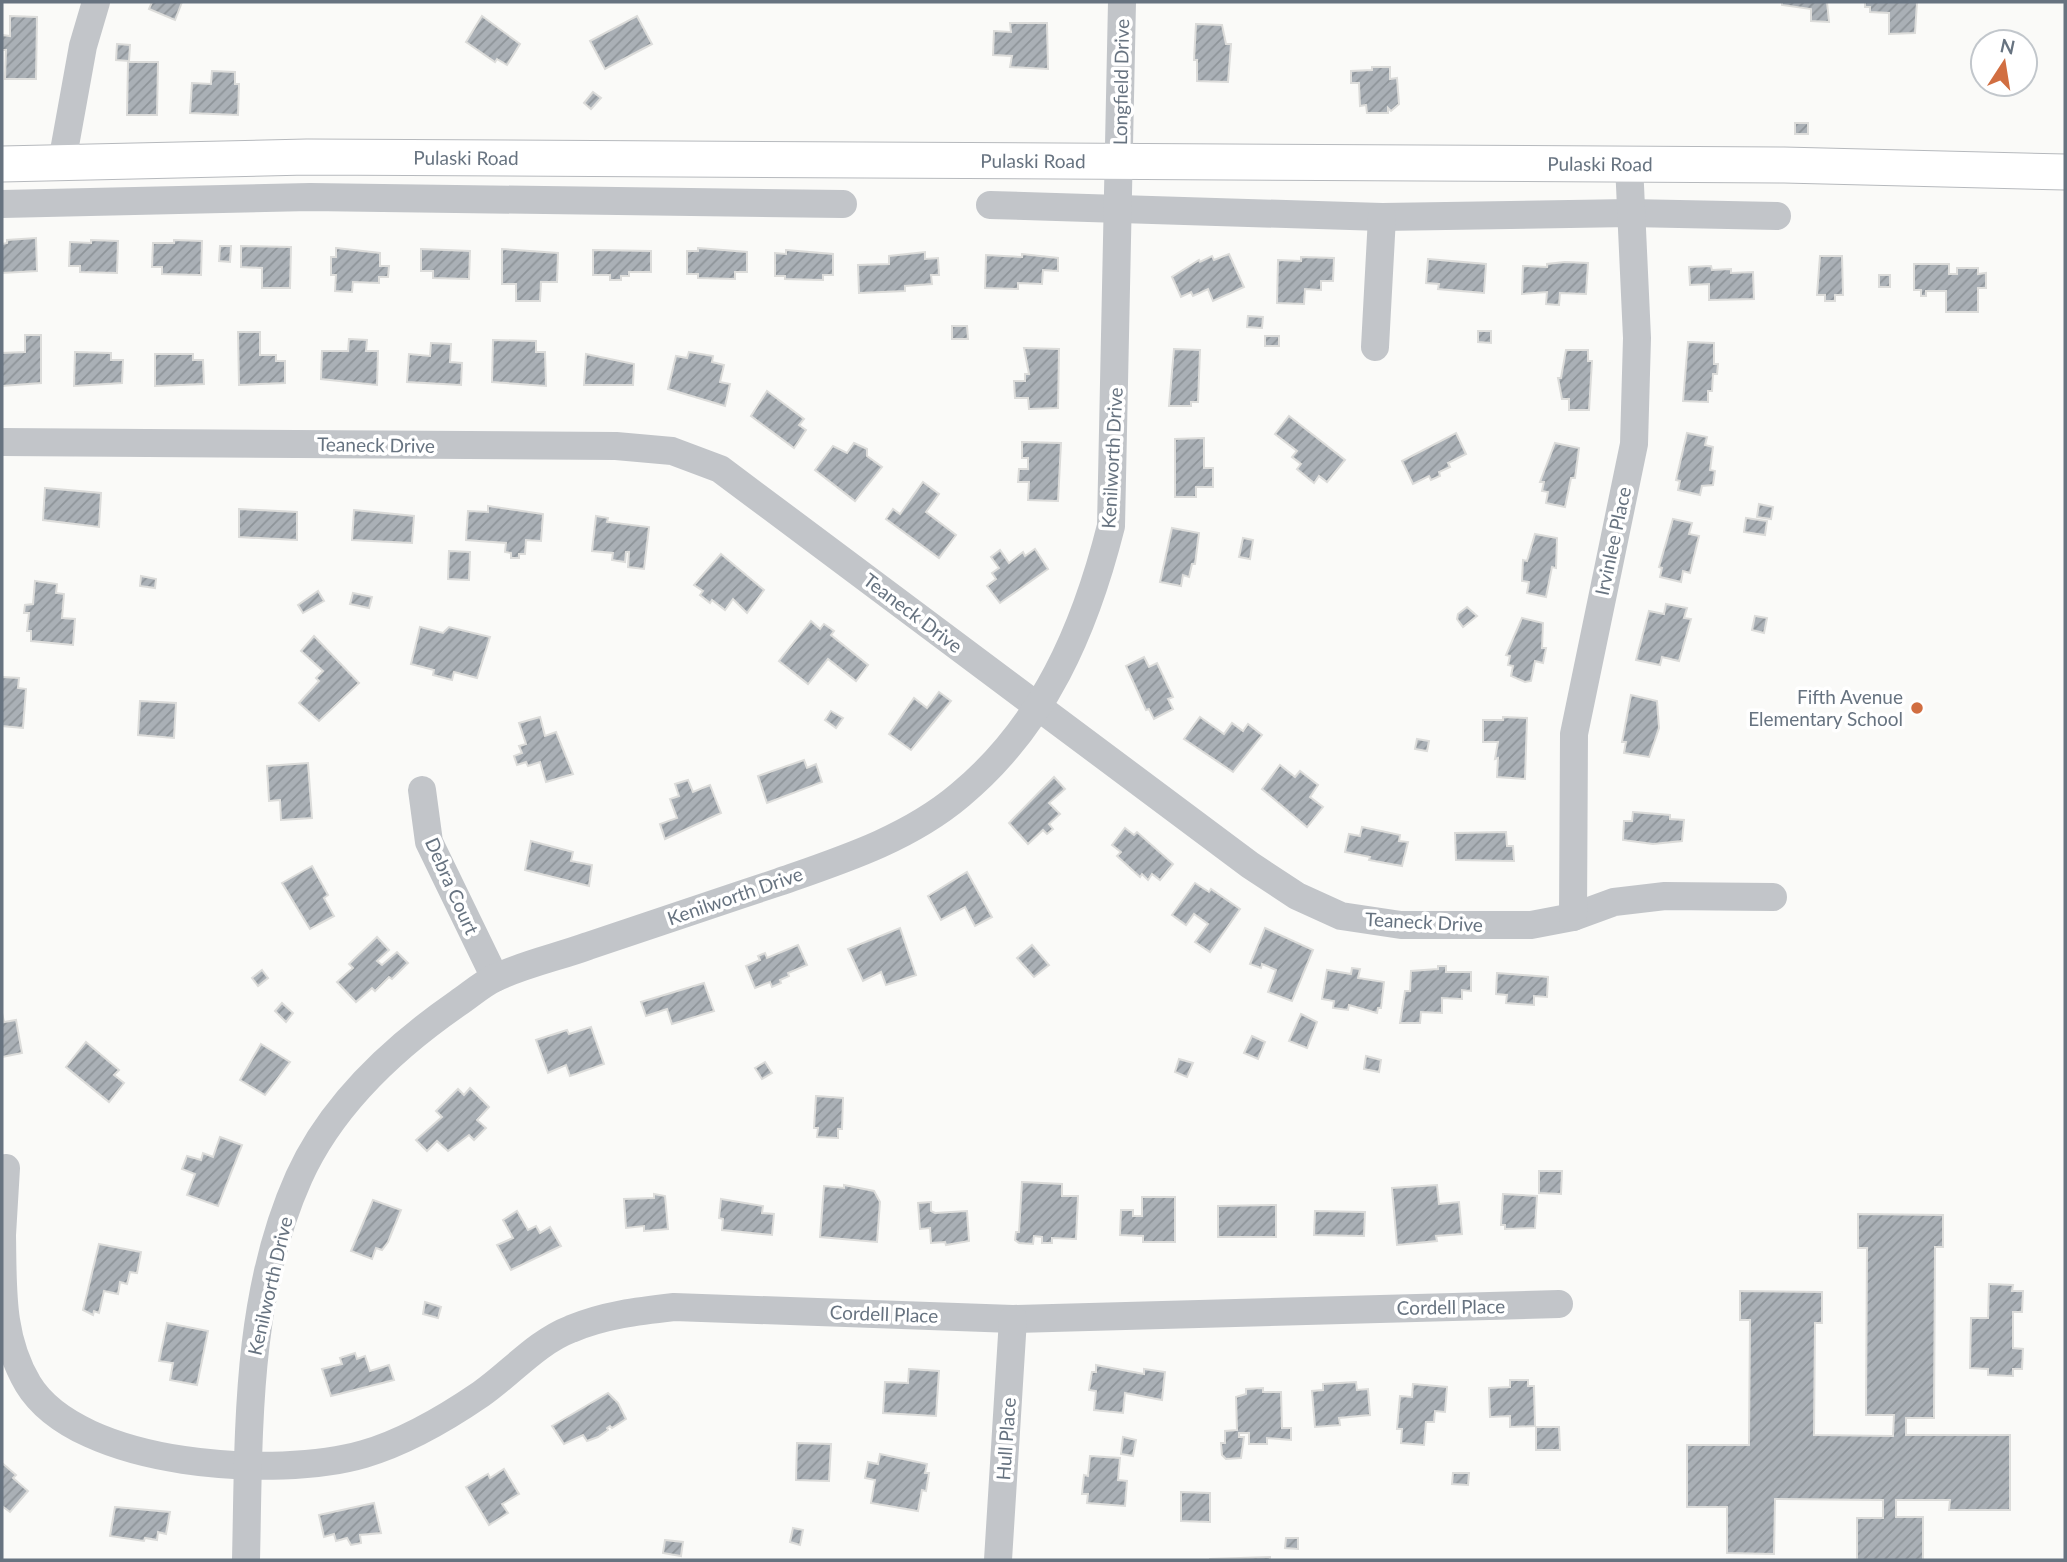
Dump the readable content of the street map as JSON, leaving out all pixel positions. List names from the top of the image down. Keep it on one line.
{"streets":{"main road":["Pulaski Road"],"street":["Longfield Drive","Teaneck Drive","Kenilworth Drive","Irvinlee Place","Debra Court","Cordell Place","Hull Place"]},"crossings":[["Longfield Drive","Pulaski Road"],["Longfield Drive","Kenilworth Drive"],["Pulaski Road","Kenilworth Drive"],["Pulaski Road","Irvinlee Place"],["Teaneck Drive","Kenilworth Drive"],["Teaneck Drive","Irvinlee Place"],["Kenilworth Drive","Debra Court"],["Kenilworth Drive","Cordell Place"],["Cordell Place","Hull Place"]],"places":["Fifth Avenue Elementary School"],"north":"top"}
